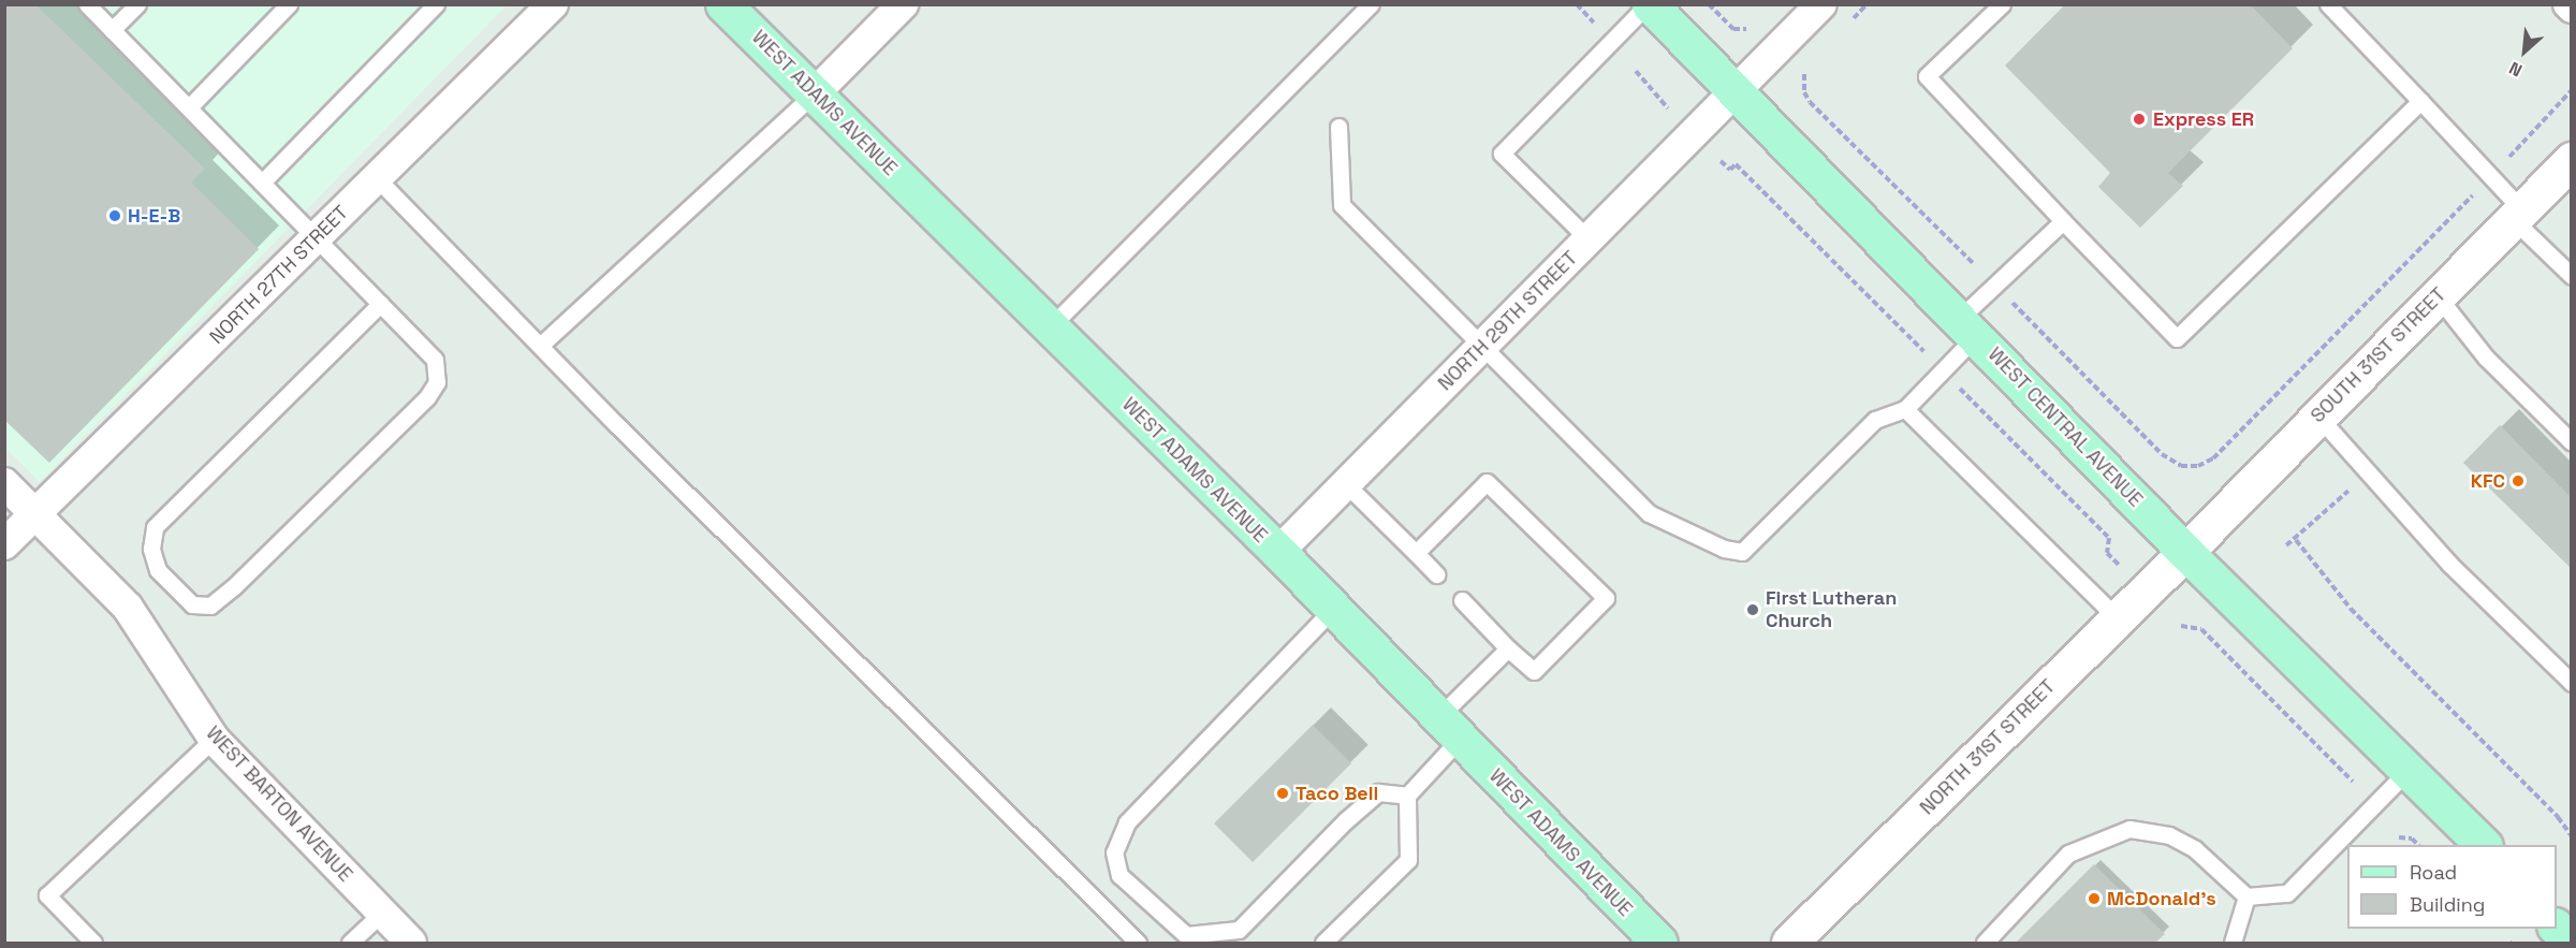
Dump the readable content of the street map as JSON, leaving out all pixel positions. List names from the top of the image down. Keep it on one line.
{"streets":{"main road":["WEST ADAMS AVENUE","SOUTH 31ST STREET","WEST CENTRAL AVENUE","NORTH 31ST STREET"],"street":["NORTH 27TH STREET","NORTH 29TH STREET","WEST BARTON AVENUE"]},"crossings":[["WEST ADAMS AVENUE","NORTH 29TH STREET"],["NORTH 27TH STREET","WEST BARTON AVENUE"],["NORTH 29TH STREET","WEST CENTRAL AVENUE"],["SOUTH 31ST STREET","WEST CENTRAL AVENUE"],["SOUTH 31ST STREET","NORTH 31ST STREET"],["WEST CENTRAL AVENUE","NORTH 31ST STREET"]],"places":["Express ER","H-E-B","KFC","First Lutheran Church","Taco Bell","McDonald's"],"legend":["Road","Building"],"north":"bottom left"}
